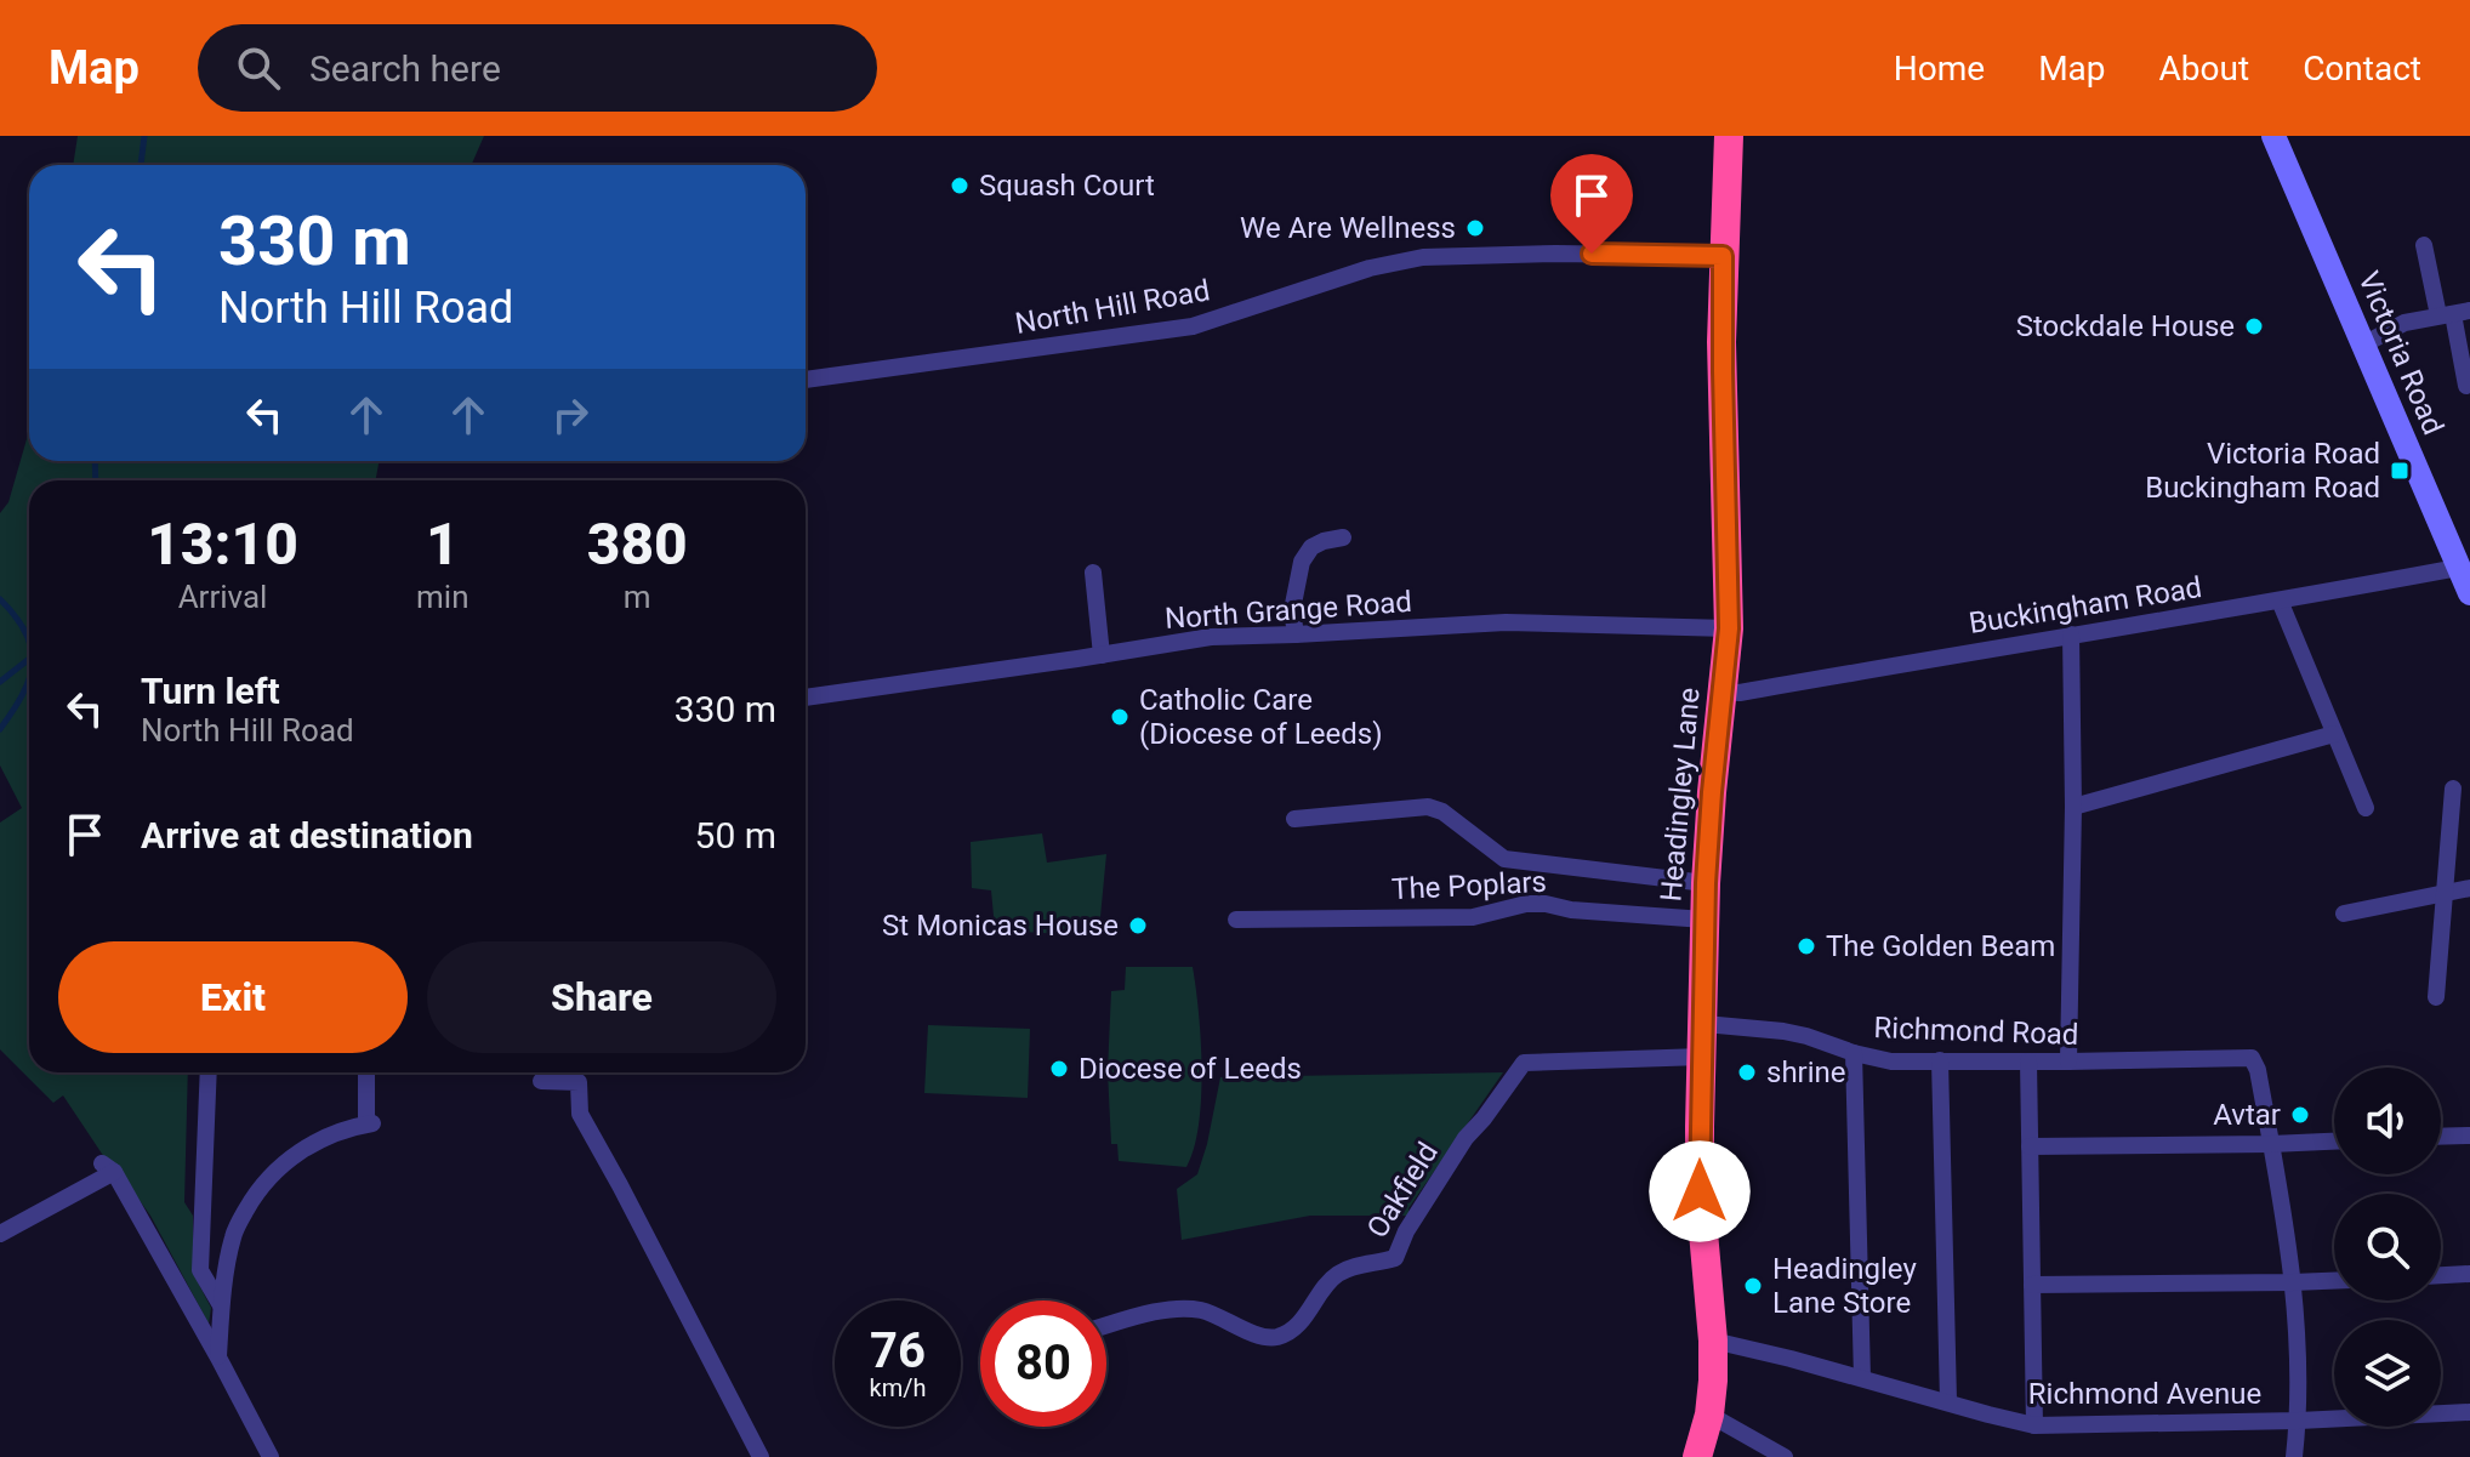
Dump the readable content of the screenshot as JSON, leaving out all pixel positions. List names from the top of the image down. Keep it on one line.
{"streets":{"highway":["Headingley Lane"],"street":["North Hill Road","Victoria Road","Buckingham Road","North Grange Road","The Poplars","Richmond Road","Oakfield","Richmond Avenue"]},"crossings":[["North Hill Road","Headingley Lane"],["Victoria Road","Buckingham Road"],["Buckingham Road","Headingley Lane"],["North Grange Road","Headingley Lane"],["Headingley Lane","The Poplars"],["Headingley Lane","Richmond Road"],["Headingley Lane","Oakfield"],["Headingley Lane","Richmond Avenue"]],"places":{"other":["Squash Court","We Are Wellness","Stockdale House","Catholic Care (Diocese of Leeds)","St Monicas House","The Golden Beam","Diocese of Leeds","shrine","Avtar","Headingley Lane Store"],"transit":["Victoria Road Buckingham Road"]},"page":{"header":"Map","search":"Search here","nav":["Home","Map","About","Contact"],"turn":["330 m","North Hill Road"],"eta":["13:10","Arrival","1","min","380","m"],"list":[{"name":"Turn left","note":"North Hill Road","value":"330 m"},{"name":"Arrive at destination","value":"50 m"}],"buttons":["Exit","Share"],"speed":"76 km/h","limit":"80"}}
